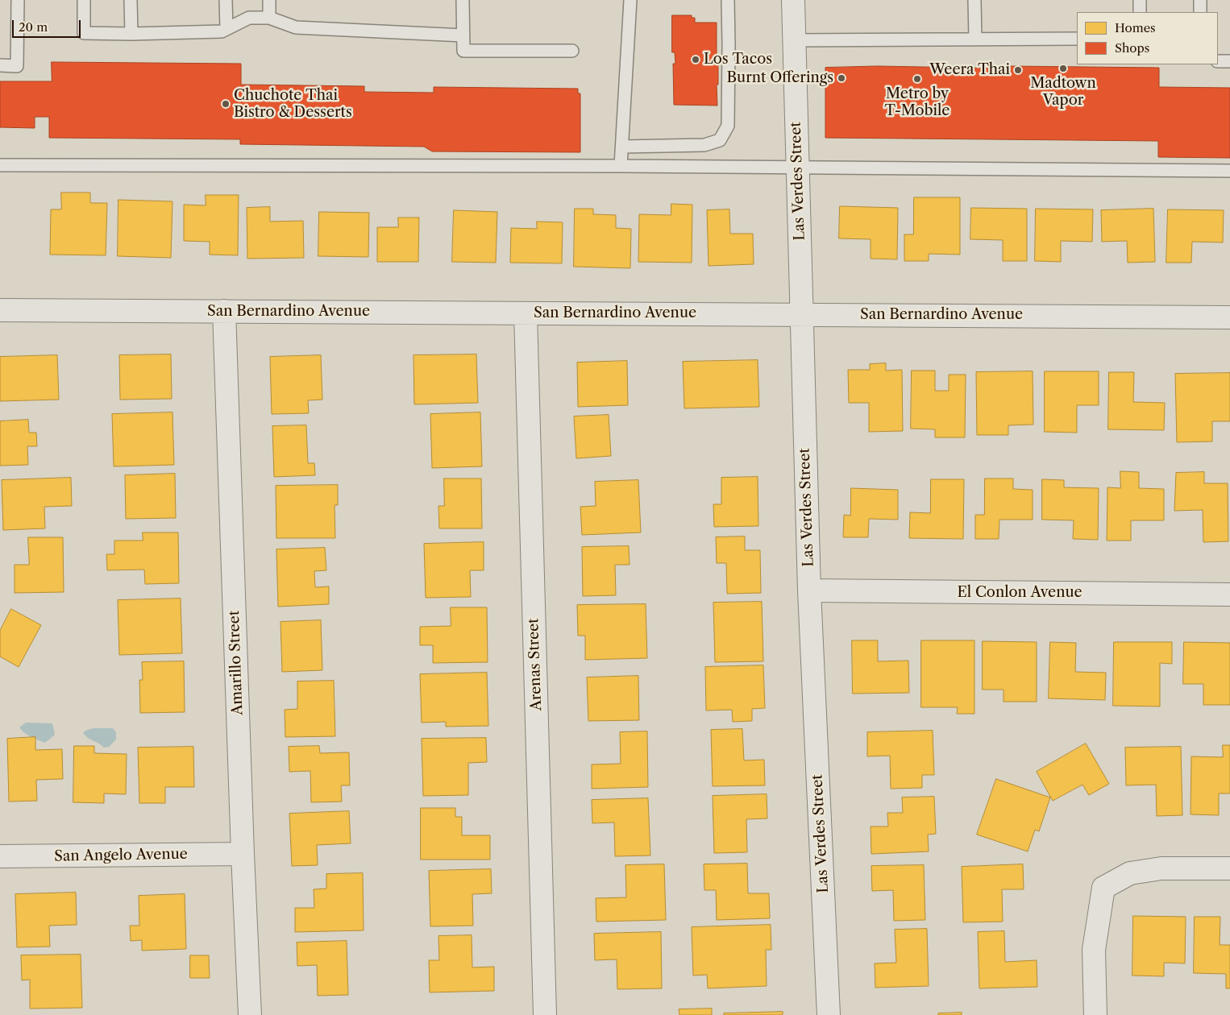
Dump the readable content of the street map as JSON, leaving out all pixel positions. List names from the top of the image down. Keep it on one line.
{"streets":{"street":["Las Verdes Street","San Bernardino Avenue","El Conlon Avenue","Amarillo Street","Arenas Street","San Angelo Avenue"]},"crossings":[["Las Verdes Street","San Bernardino Avenue"],["Las Verdes Street","El Conlon Avenue"],["San Bernardino Avenue","Amarillo Street"],["San Bernardino Avenue","Arenas Street"],["Amarillo Street","San Angelo Avenue"]],"places":["Los Tacos","Madtown Vapor","Weera Thai","Burnt Offerings","Metro by T-Mobile","Chuchote Thai Bistro & Desserts"],"legend":["Homes","Shops"],"scale_bar":"20 m"}
